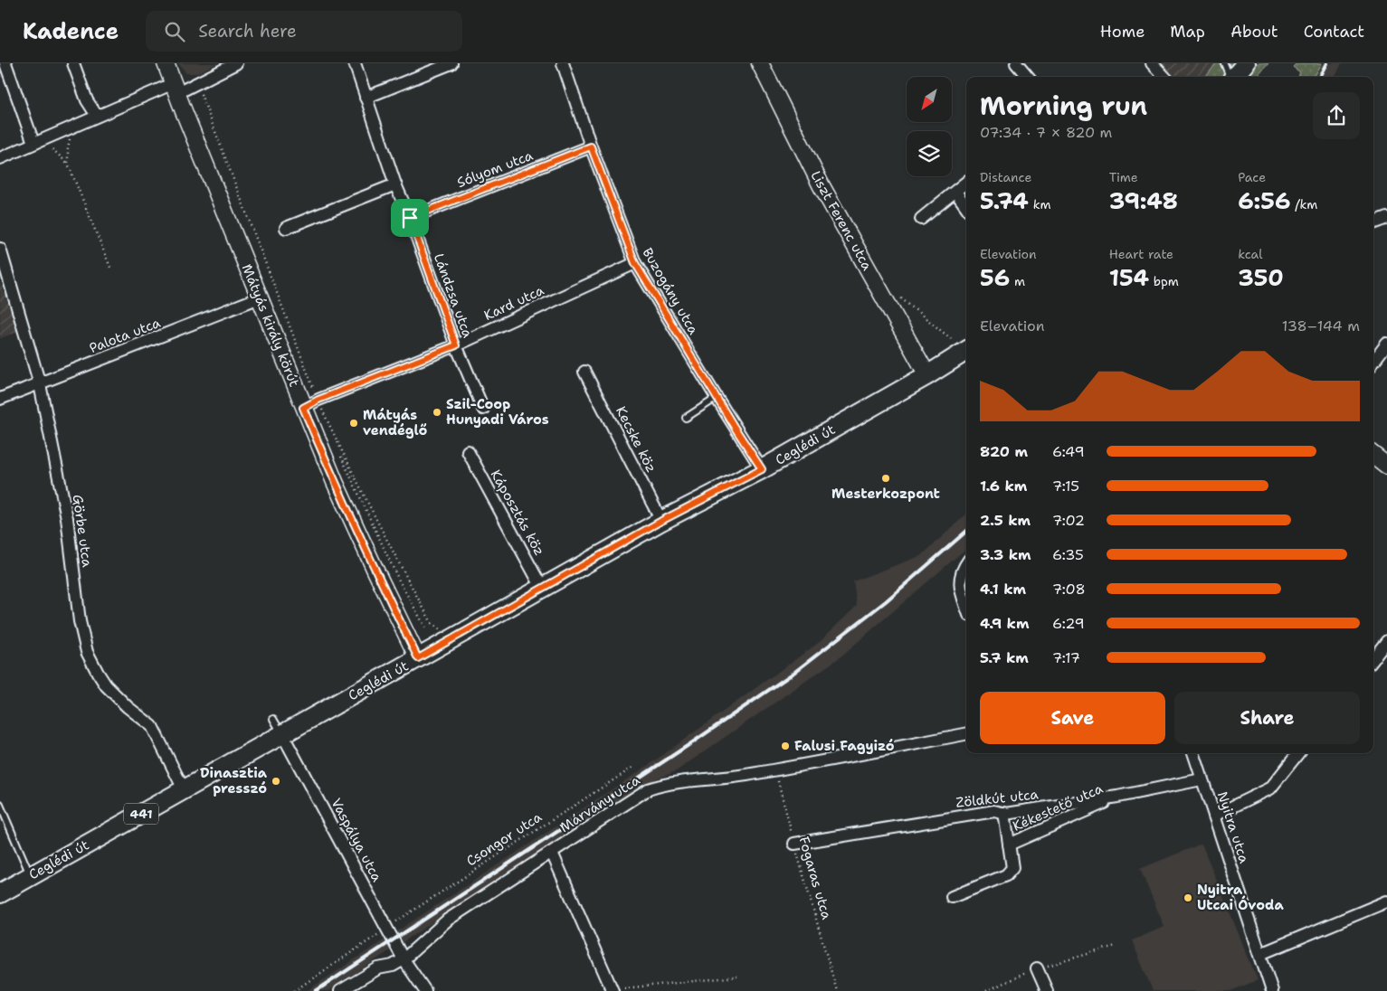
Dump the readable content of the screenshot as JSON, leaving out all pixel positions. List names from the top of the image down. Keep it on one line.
{"streets":{"main road":["Ceglédi út","441"],"street":["Sólyom utca","Liszt Ferenc utca","Buzogány utca","Lándzsa utca","Kard utca","Mátyás király körút","Palota utca","Kecske köz","Káposztás köz","Görbe utca","Zöldkút utca","Márvány utca","Kékestető utca","Nyitra utca","Vaspálya utca"],"path":["Csongor utca","Fogaras utca"]},"crossings":[["Sólyom utca","Buzogány utca"],["Sólyom utca","Lándzsa utca"],["Liszt Ferenc utca","Ceglédi út"],["Buzogány utca","Kard utca"],["Buzogány utca","Ceglédi út"],["Lándzsa utca","Kard utca"],["Kard utca","Mátyás király körút"],["Mátyás király körút","Palota utca"],["Mátyás király körút","Ceglédi út"],["Palota utca","Görbe utca"],["Kecske köz","Ceglédi út"],["Ceglédi út","Káposztás köz"],["Ceglédi út","Görbe utca"],["Ceglédi út","Vaspálya utca"],["Zöldkút utca","Kékestető utca"],["Zöldkút utca","Nyitra utca"],["Zöldkút utca","Fogaras utca"],["Márvány utca","Vaspálya utca"],["Márvány utca","Fogaras utca"],["Csongor utca","Vaspálya utca"]],"places":["Szil-Coop Hunyadi Város","Mátyás vendéglő","Mesterkozpont","Falusi Fagyizó","Dinasztia presszó","Nyitra Utcai Óvoda"],"north":"bottom left","page":{"header":"Kadence","search":"Search here","nav":["Home","Map","About","Contact"],"heading":["Morning run","07:34 · 7 × 820 m"],"stats":[["Distance","5.74 km"],["Time","39:48"],["Pace","6:56 /km"],["Elevation","56 m"],["Heart rate","154 bpm"],["kcal","350"]],"chart":["Elevation","138–144 m"],"list":[{"name":"820 m","note":"6:49"},{"name":"1.6 km","note":"7:15"},{"name":"2.5 km","note":"7:02"},{"name":"3.3 km","note":"6:35"},{"name":"4.1 km","note":"7:08"},{"name":"4.9 km","note":"6:29"},{"name":"5.7 km","note":"7:17"}],"buttons":["Save","Share"]}}
